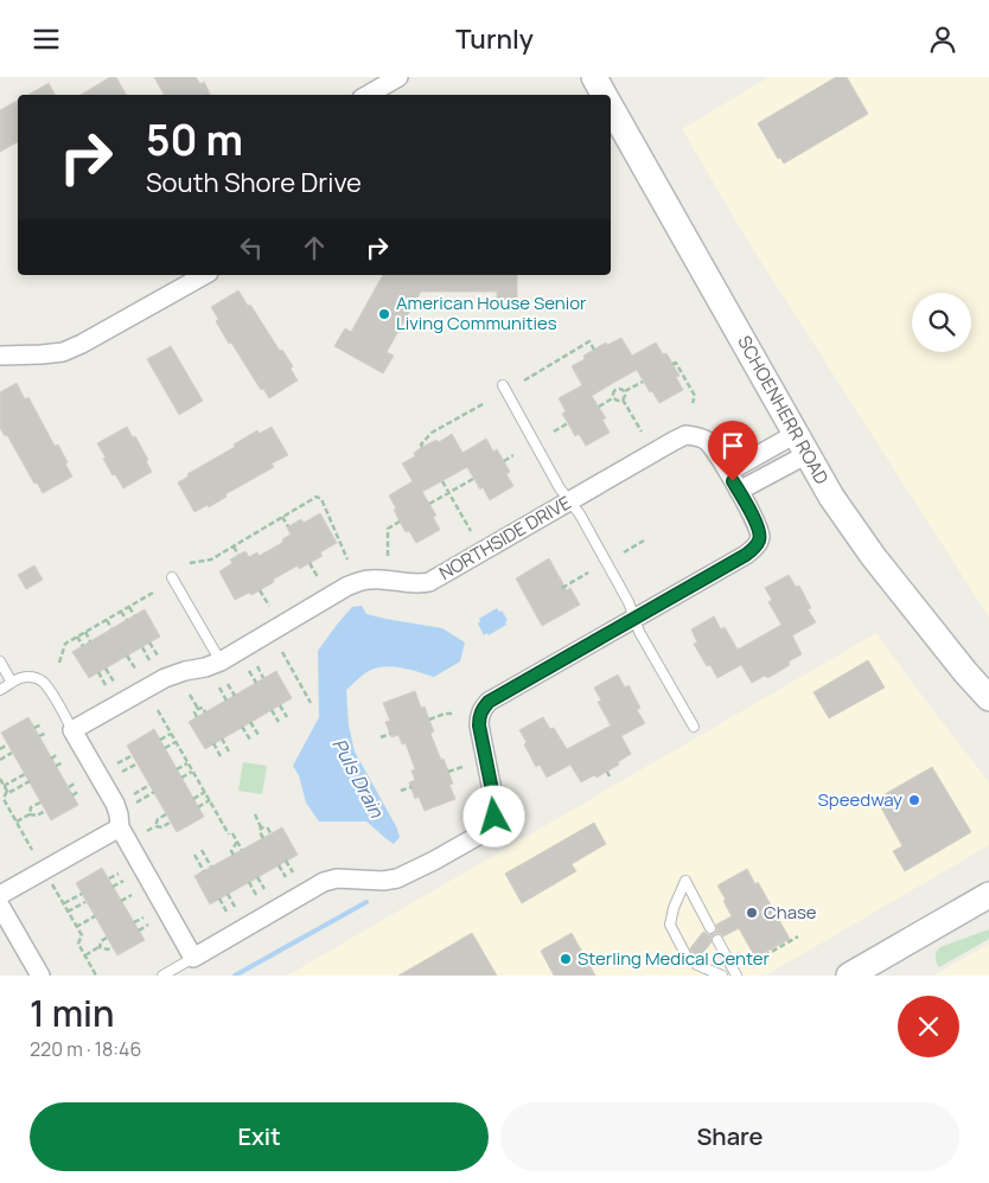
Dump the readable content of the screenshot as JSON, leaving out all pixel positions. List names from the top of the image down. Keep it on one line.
{"streets":{"main road":["SCHOENHERR ROAD"],"street":["NORTHSIDE DRIVE"]},"water":["Puls Drain"],"places":["American House Senior Living Communities","Speedway","Chase","Sterling Medical Center"],"page":{"header":"Turnly","turn":["50 m","South Shore Drive"],"heading":["1 min","220 m · 18:46"],"buttons":["Exit","Share"]}}
